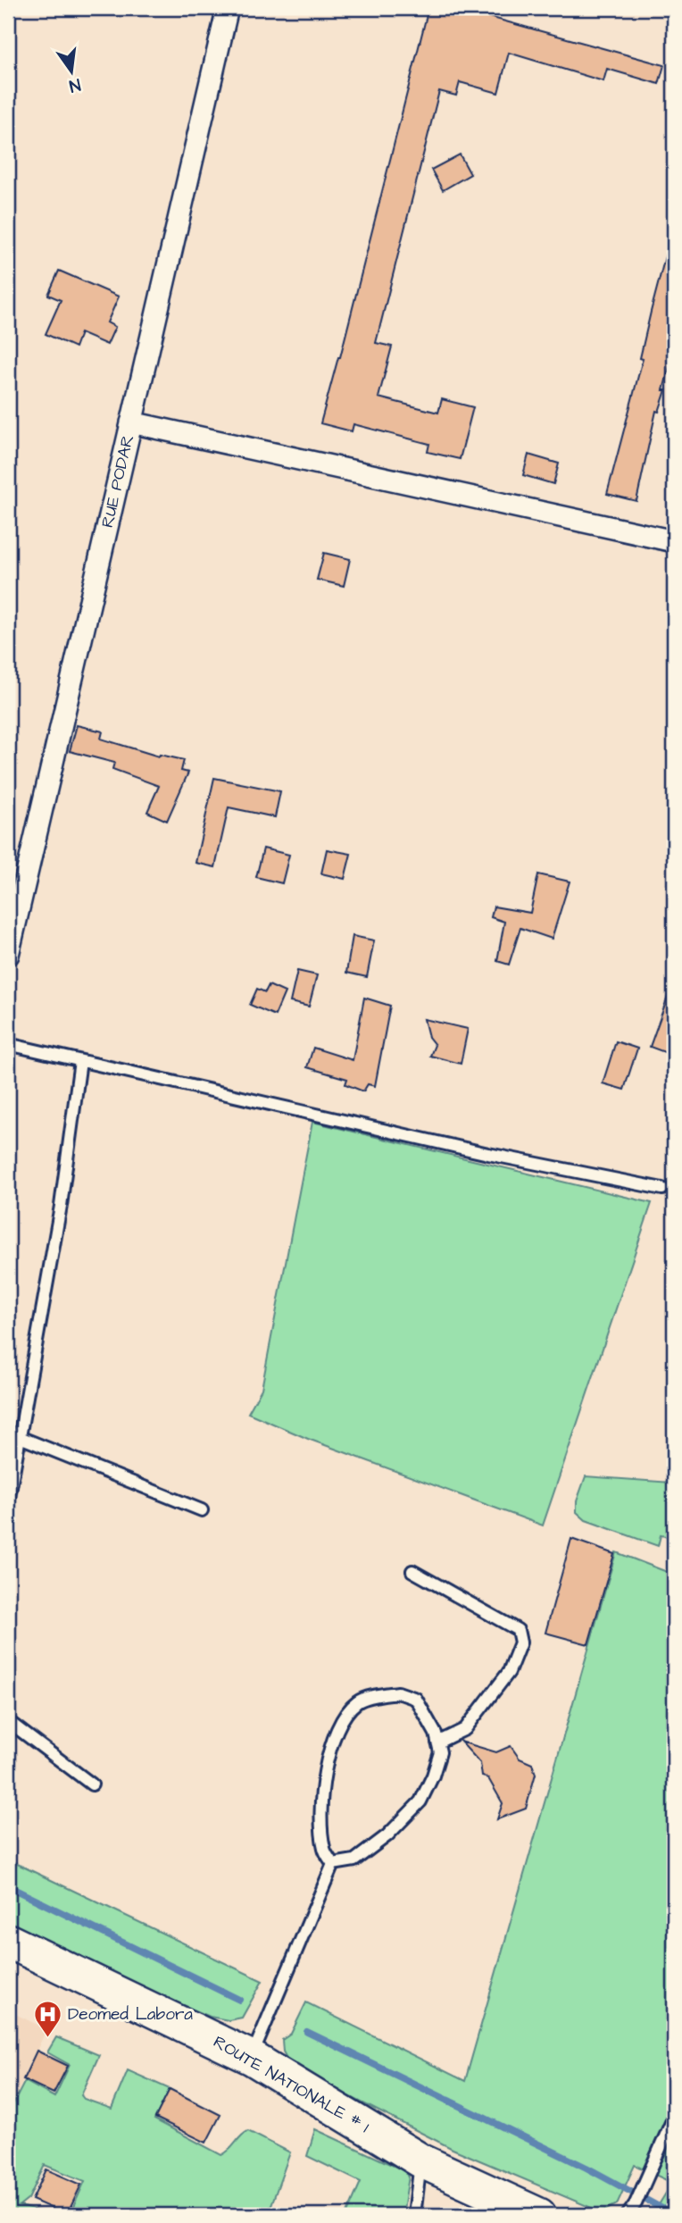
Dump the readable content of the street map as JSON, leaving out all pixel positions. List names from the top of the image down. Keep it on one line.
{"streets":{"main road":["ROUTE NATIONALE # 1"],"street":["RUE PODAR"]},"places":{"hospital":["Deomed Labora"]},"north":"bottom"}
